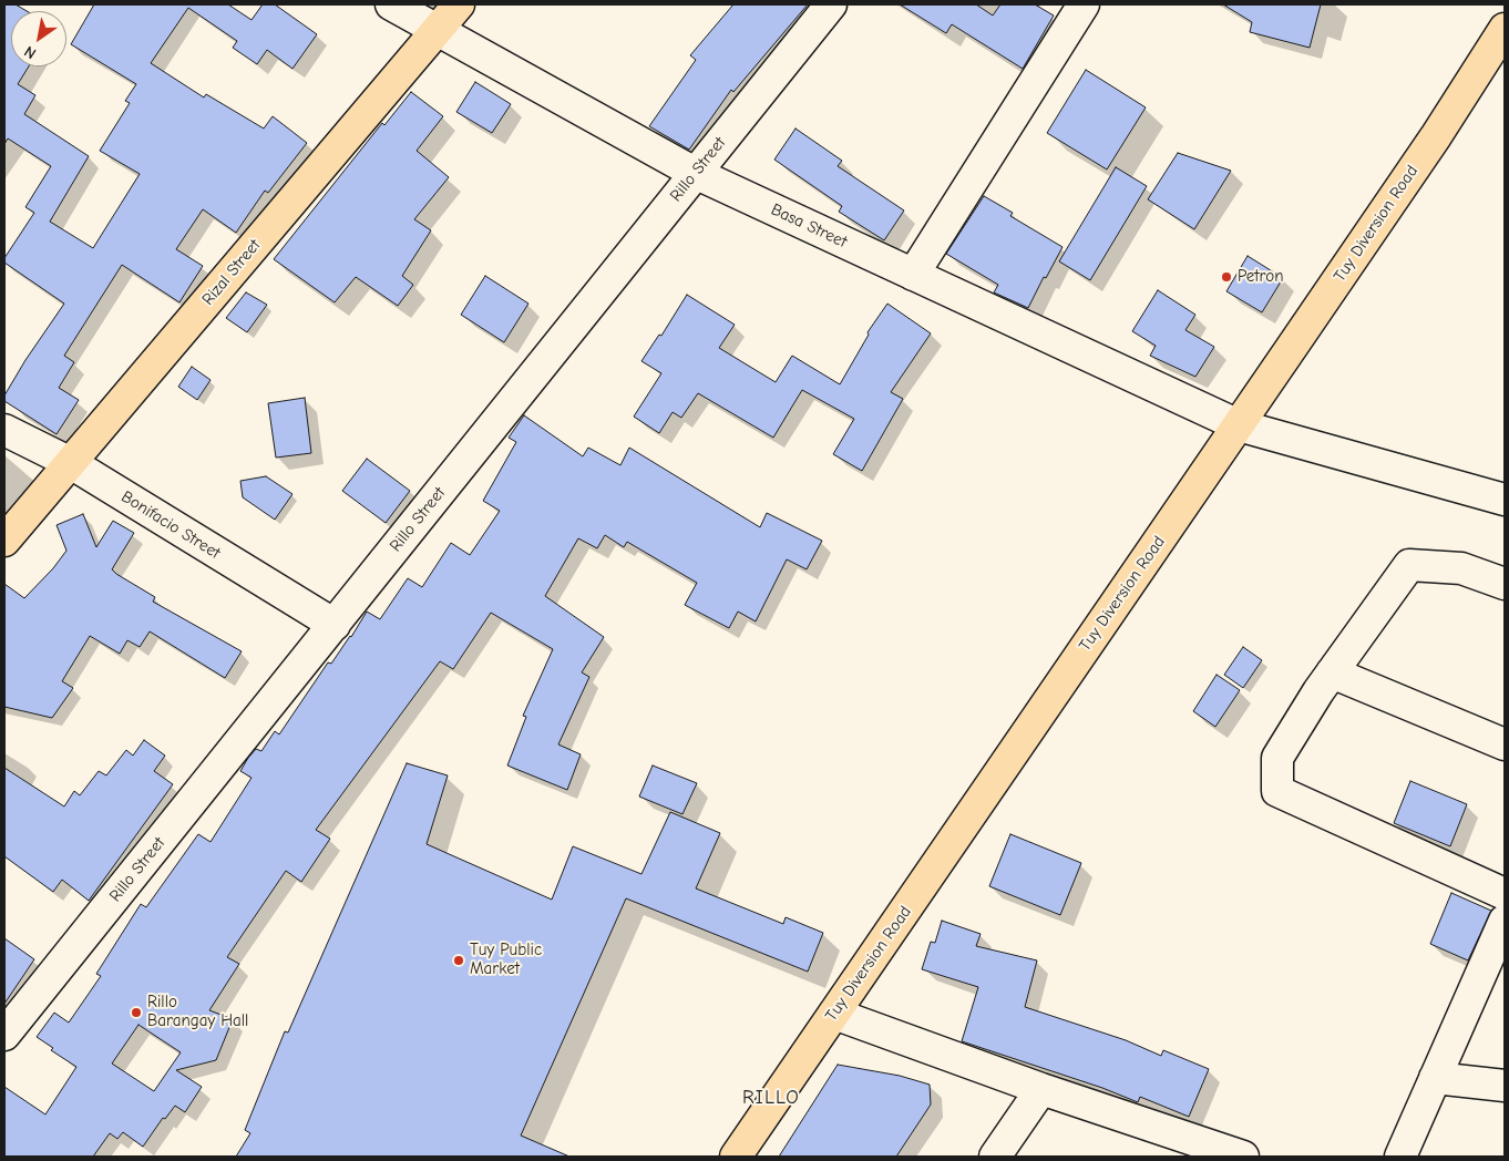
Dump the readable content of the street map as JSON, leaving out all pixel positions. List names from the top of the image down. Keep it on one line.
{"streets":{"main road":["Tuy Diversion Road","Rizal Street"],"street":["Rillo Street","Basa Street","Bonifacio Street"]},"crossings":[["Rillo Street","Basa Street"],["Rillo Street","Bonifacio Street"],["Tuy Diversion Road","Basa Street"],["Basa Street","Rizal Street"],["Rizal Street","Bonifacio Street"]],"districts":["RILLO"],"places":["Petron","Tuy Public Market","Rillo Barangay Hall"],"north":"bottom left"}
